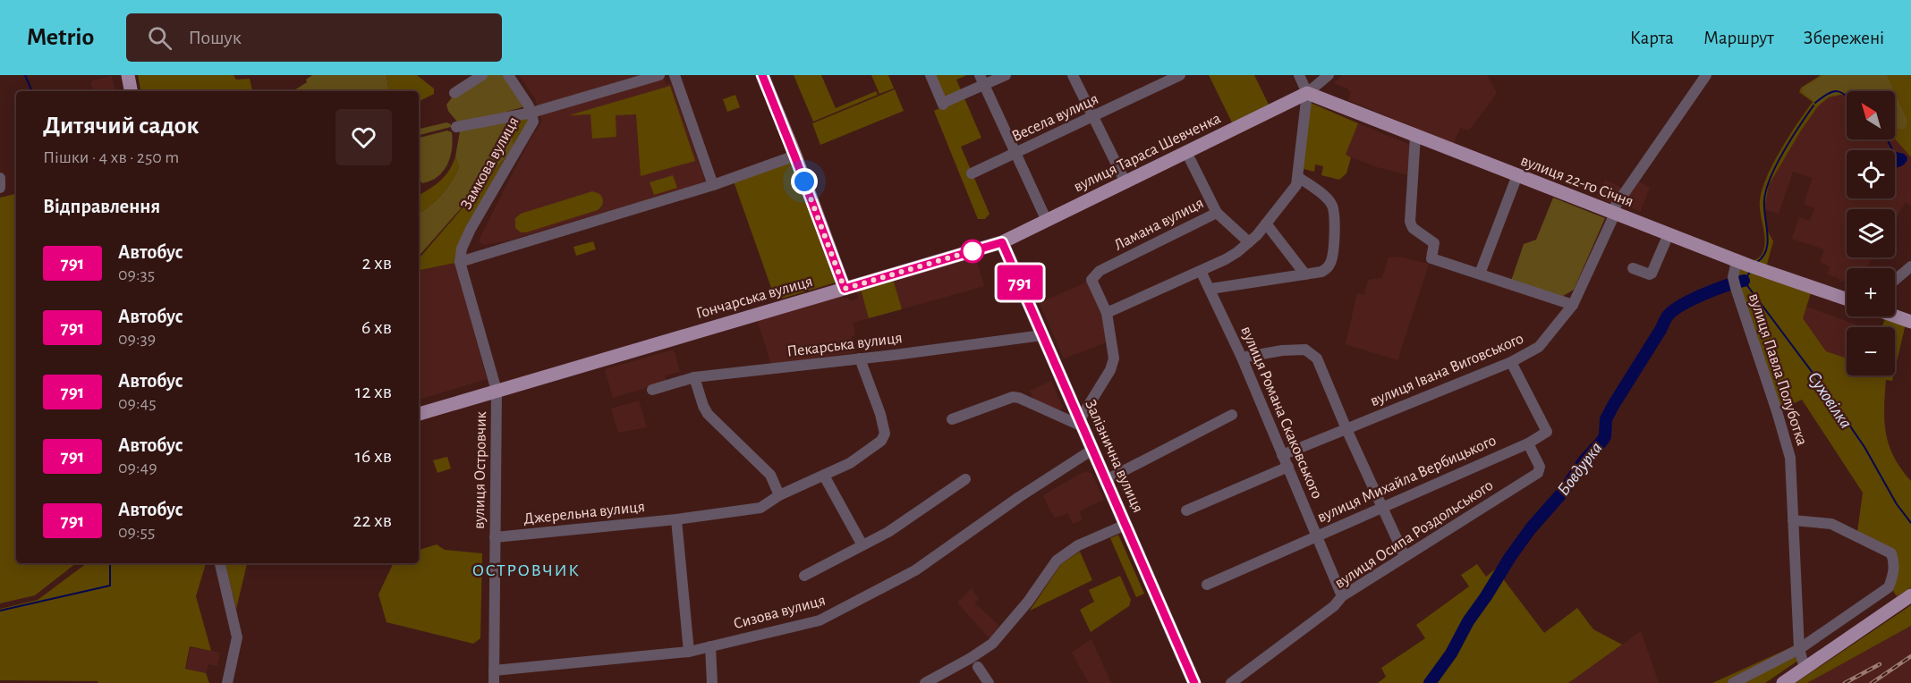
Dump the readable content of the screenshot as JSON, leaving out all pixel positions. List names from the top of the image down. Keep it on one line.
{"streets":{"main road":["вулиця Тараса Шевченка","вулиця 22-го Січня","Гончарська вулиця","Залізнична вулиця"],"street":["Весела вулиця","Замкова вулиця","Ламана вулиця","Пекарська вулиця","вулиця Івана Виговського","вулиця Павла Полуботка","вулиця Романа Скаковського","вулиця Островчик","вулиця Михайла Вербицького","Джерельна вулиця","вулиця Осипа Роздольського","Сизова вулиця"]},"crossings":[["вулиця Тараса Шевченка","вулиця 22-го Січня"],["вулиця Тараса Шевченка","Ламана вулиця"],["вулиця Тараса Шевченка","Гончарська вулиця"],["вулиця Тараса Шевченка","Залізнична вулиця"],["Замкова вулиця","вулиця Островчик"],["вулиця 22-го Січня","вулиця Івана Виговського"],["вулиця 22-го Січня","вулиця Павла Полуботка"],["Гончарська вулиця","Залізнична вулиця"],["Гончарська вулиця","вулиця Островчик"],["Пекарська вулиця","Залізнична вулиця"],["Пекарська вулиця","Джерельна вулиця"],["вулиця Івана Виговського","вулиця Романа Скаковського"],["вулиця Івана Виговського","вулиця Михайла Вербицького"],["вулиця Романа Скаковського","вулиця Михайла Вербицького"],["вулиця Романа Скаковського","вулиця Осипа Роздольського"],["Залізнична вулиця","Сизова вулиця"],["вулиця Островчик","Джерельна вулиця"],["вулиця Островчик","Сизова вулиця"],["вулиця Михайла Вербицького","вулиця Осипа Роздольського"]],"districts":["ОСТРОВЧИК"],"water":["Суховілка","Бовдурка"],"lines":["bus line 791"],"north":"top left","page":{"header":"Metrio","search":"Пошук","nav":["Карта","Маршрут","Збережені"],"on_map":"791","map_buttons":["+","−"],"heading":[["Дитячий садок","Пішки · 4 хв · 250 m"],"Відправлення"],"list":[{"mark":"791","name":"Автобус","note":"09:35","value":"2 хв"},{"mark":"791","name":"Автобус","note":"09:39","value":"6 хв"},{"mark":"791","name":"Автобус","note":"09:45","value":"12 хв"},{"mark":"791","name":"Автобус","note":"09:49","value":"16 хв"},{"mark":"791","name":"Автобус","note":"09:55","value":"22 хв"}]}}
